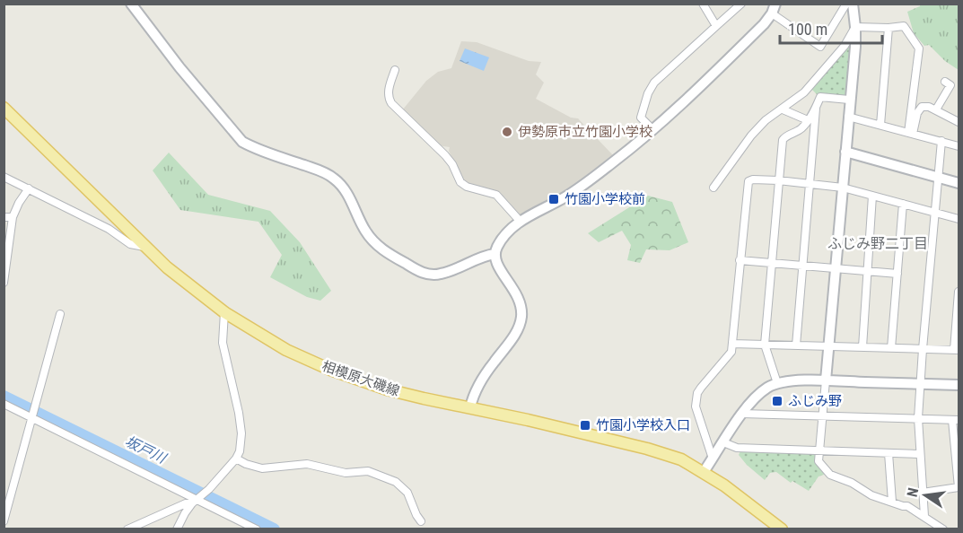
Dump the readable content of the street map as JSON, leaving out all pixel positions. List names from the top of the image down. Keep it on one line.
{"streets":{"main road":["相模原大磯線"]},"districts":["ふじみ野二丁目"],"water":["坂戸川"],"places":{"other":["伊勢原市立竹園小学校"],"transit":["竹園小学校前","ふじみ野","竹園小学校入口"]},"scale_bar":"100 m","north":"left"}
